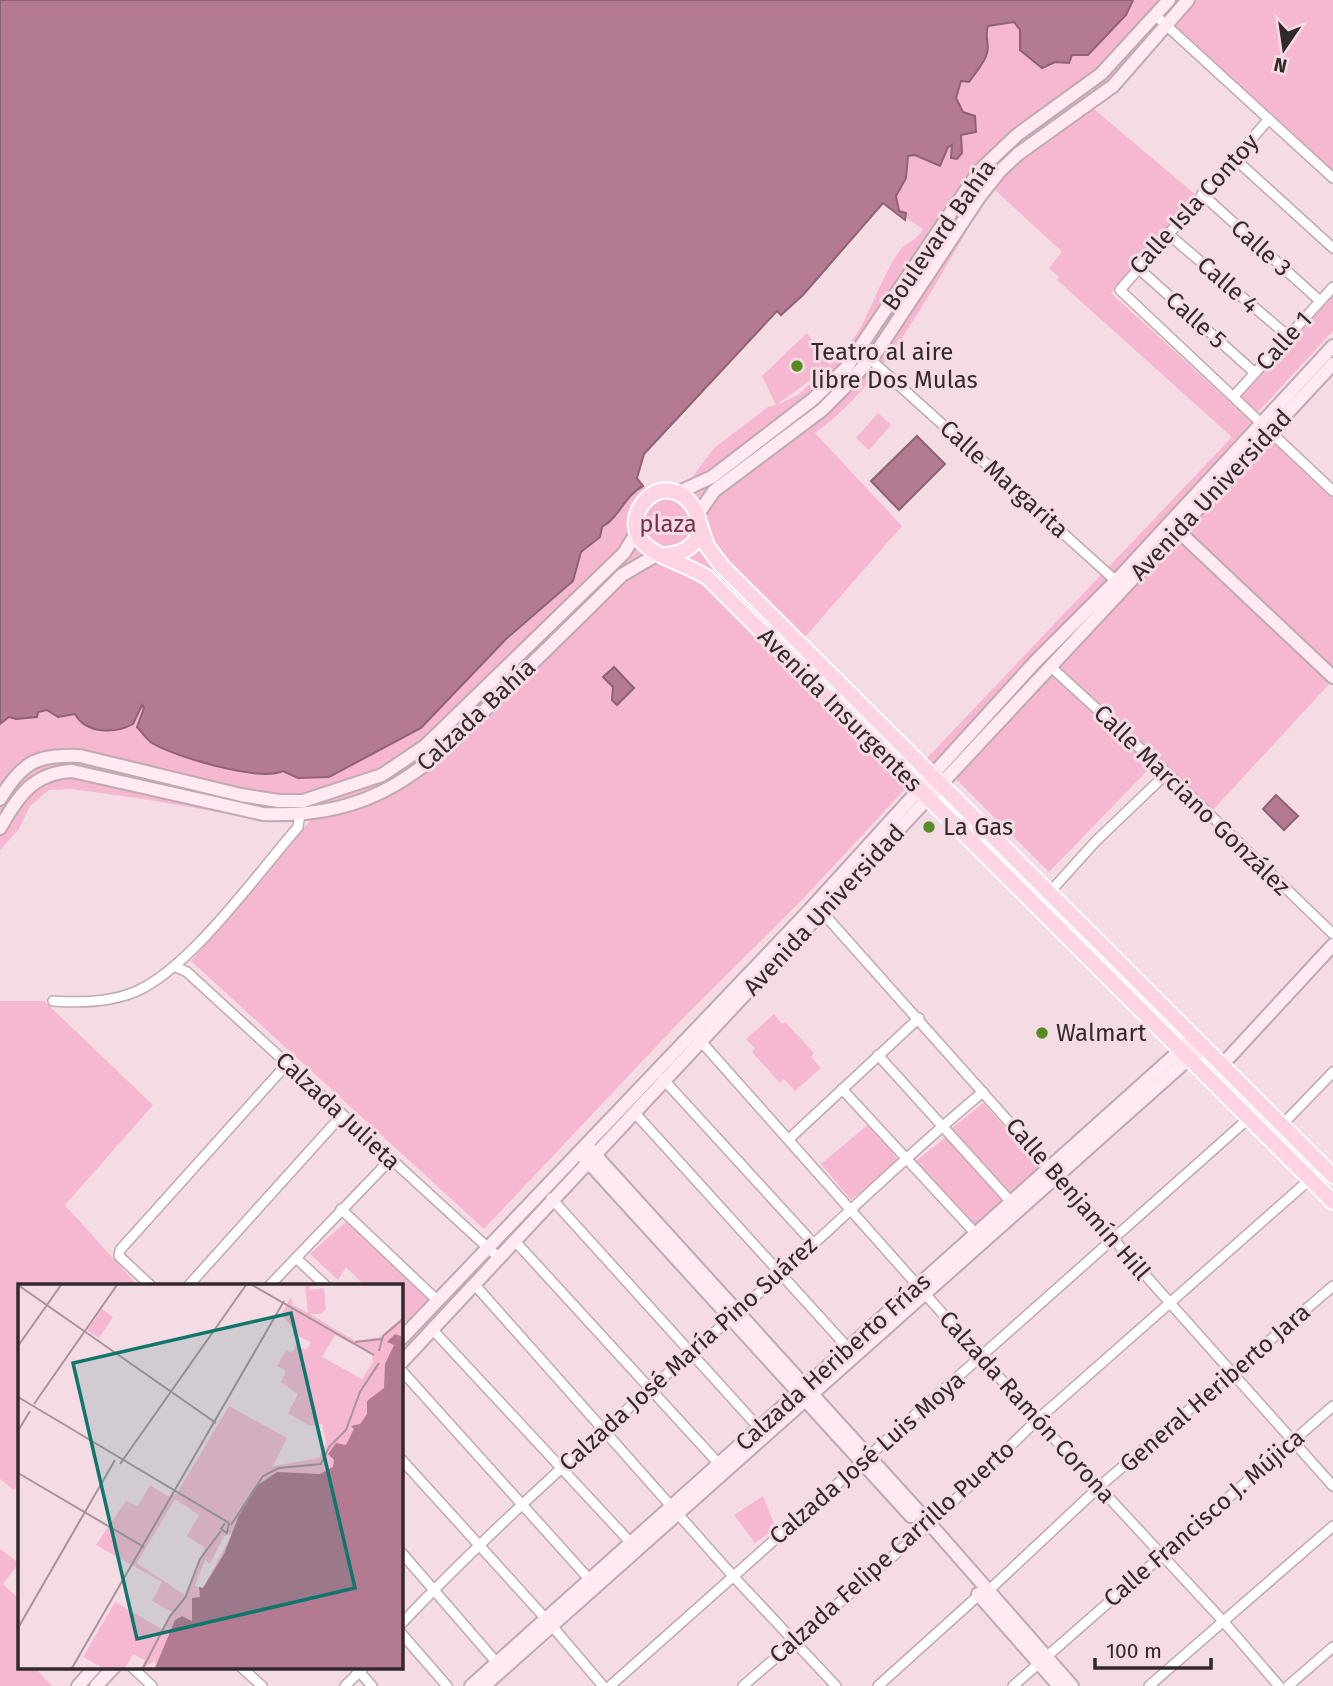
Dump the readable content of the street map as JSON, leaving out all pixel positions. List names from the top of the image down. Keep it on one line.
{"streets":{"main road":["Boulevard Bahía","Avenida Universidad","Avenida Insurgentes","Calzada Bahía","Calzada Heriberto Frías"],"street":["Calle Isla Contoy","Calle 3","Calle 4","Calle 5","Calle 1","Calle Margarita","Calle Marciano González","Calzada Julieta","Calle Benjamín Hill","Calzada José María Pino Suárez","General Heriberto Jara","Calzada Ramón Corona","Calzada José Luis Moya","Calle Francisco J. Mújica","Calzada Felipe Carrillo Puerto"]},"crossings":[["Calle Isla Contoy","Calle 3"],["Calle Isla Contoy","Calle 4"],["Calle Isla Contoy","Calle 5"],["Calle Isla Contoy","Calle 1"],["Boulevard Bahía","Calle Margarita"],["Boulevard Bahía","Avenida Insurgentes"],["Boulevard Bahía","Calzada Bahía"],["Calle 3","Calle 1"],["Calle 4","Calle 1"],["Calle 5","Calle 1"],["Calle Margarita","Avenida Universidad"],["Avenida Universidad","Avenida Insurgentes"],["Avenida Universidad","Calle Marciano González"],["Avenida Universidad","Calzada Julieta"],["Avenida Universidad","Calle Benjamín Hill"],["Avenida Universidad","Calzada Ramón Corona"],["Avenida Insurgentes","Calzada Bahía"],["Avenida Insurgentes","Calzada Heriberto Frías"],["Avenida Insurgentes","Calzada José Luis Moya"],["Avenida Insurgentes","Calzada Felipe Carrillo Puerto"],["Calle Benjamín Hill","Calzada José María Pino Suárez"],["Calle Benjamín Hill","Calzada Heriberto Frías"],["Calle Benjamín Hill","General Heriberto Jara"],["Calle Benjamín Hill","Calzada José Luis Moya"],["Calle Benjamín Hill","Calle Francisco J. Mújica"],["Calle Benjamín Hill","Calzada Felipe Carrillo Puerto"],["Calzada José María Pino Suárez","Calzada Ramón Corona"],["Calzada Heriberto Frías","Calzada Ramón Corona"],["General Heriberto Jara","Calzada Ramón Corona"],["Calzada Ramón Corona","Calzada José Luis Moya"],["Calzada Ramón Corona","Calle Francisco J. Mújica"],["Calzada Ramón Corona","Calzada Felipe Carrillo Puerto"]],"parks":["plaza"],"places":["Teatro al aire libre Dos Mulas","La Gas","Walmart"],"scale_bar":"100 m","north":"bottom"}
